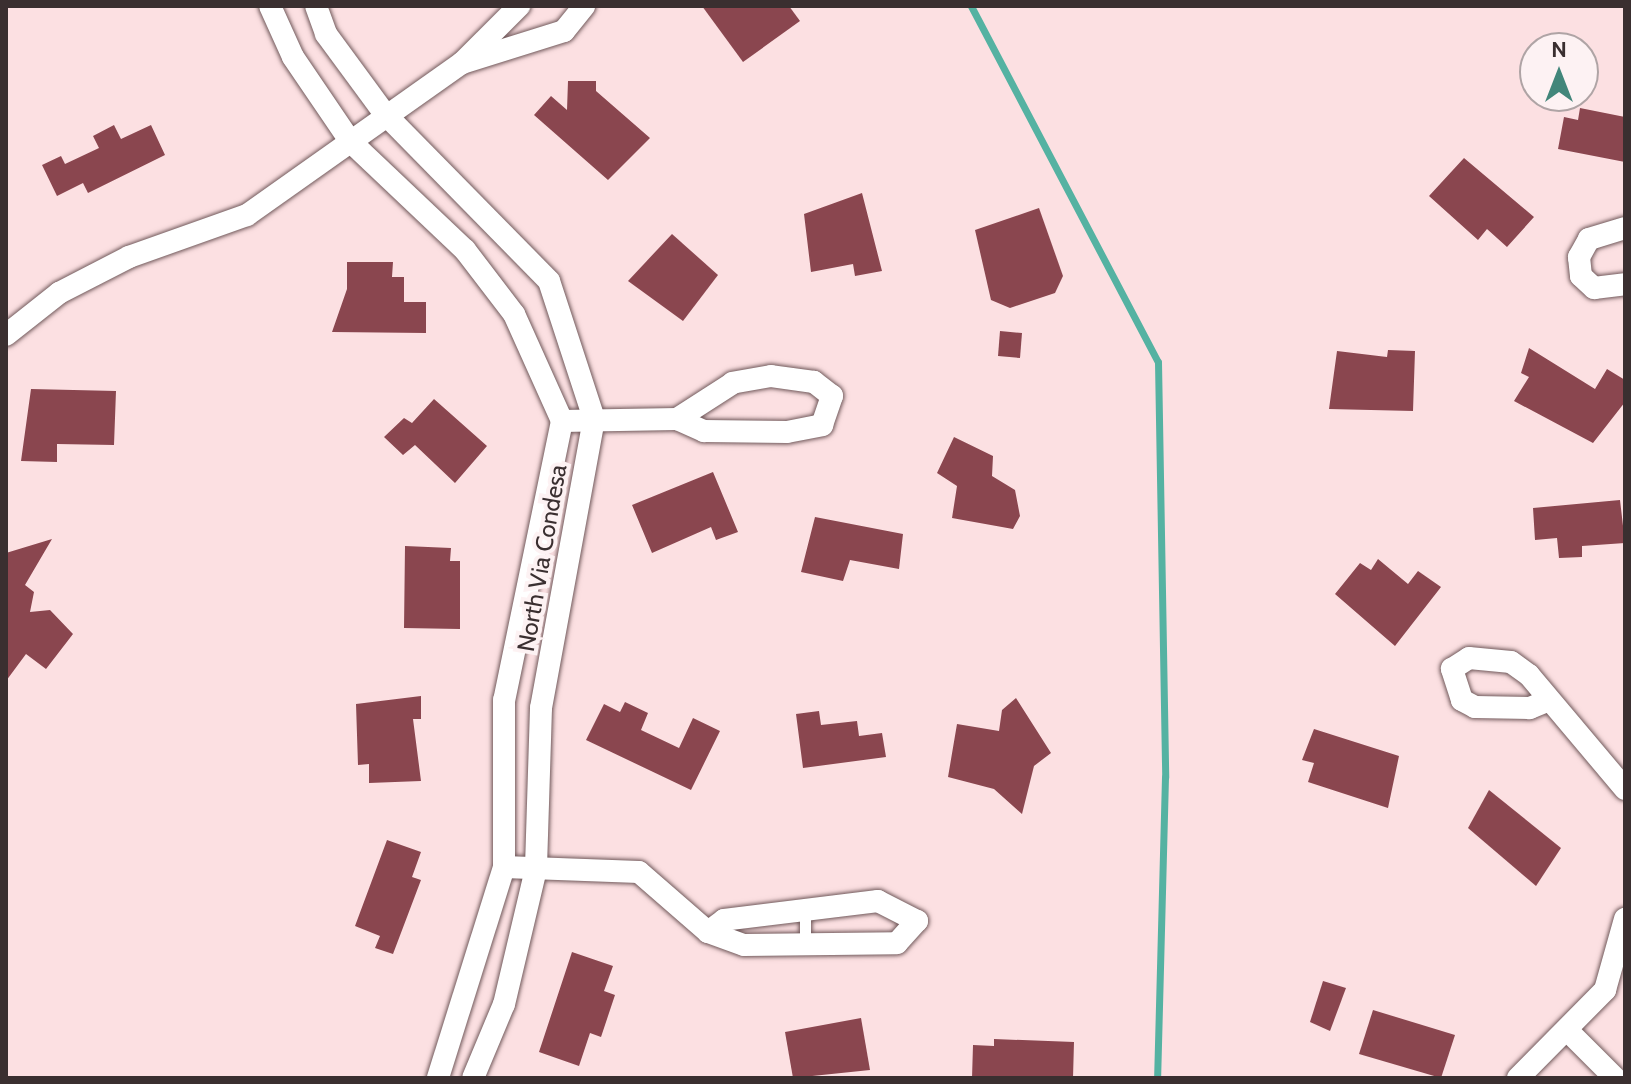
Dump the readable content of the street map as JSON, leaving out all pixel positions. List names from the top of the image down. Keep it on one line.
{"streets":{"street":["North Via Condesa"]},"north":"top"}
